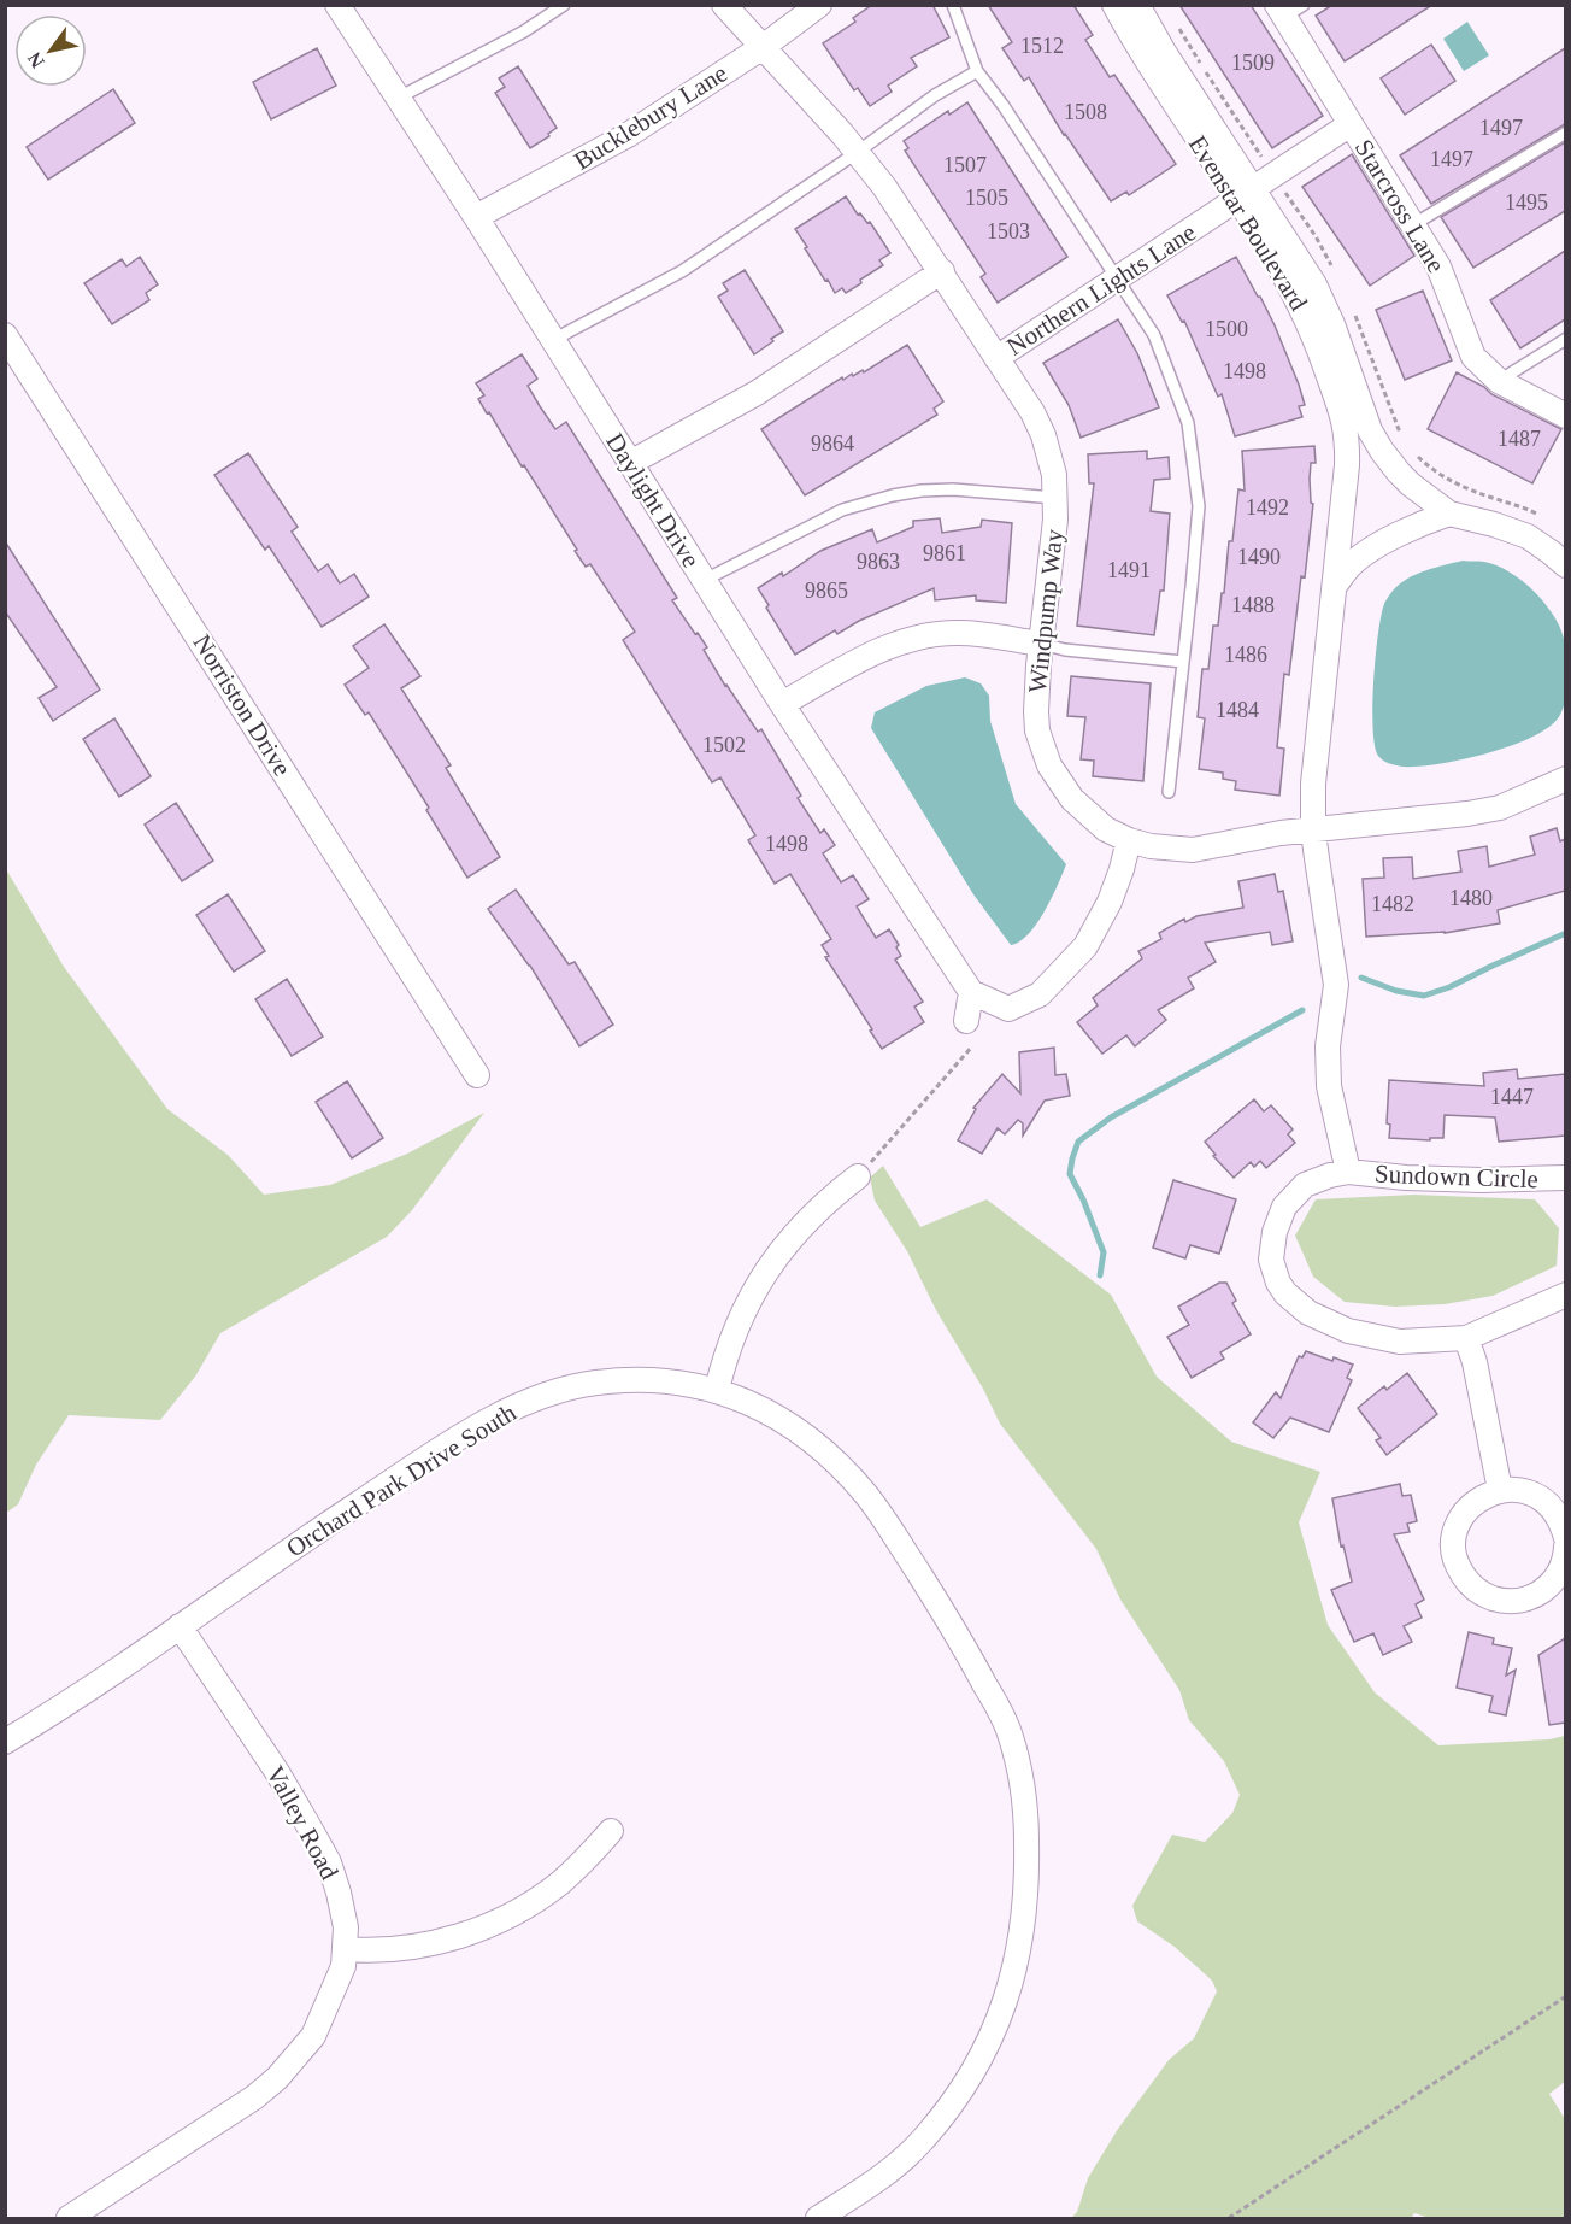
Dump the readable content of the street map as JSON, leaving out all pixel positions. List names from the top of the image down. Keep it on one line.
{"streets":{"street":["Bucklebury Lane","Starcross Lane","Evenstar Boulevard","Northern Lights Lane","Daylight Drive","Windpump Way","Norriston Drive","Sundown Circle","Orchard Park Drive South","Valley Road"]},"crossings":[["Bucklebury Lane","Daylight Drive"],["Bucklebury Lane","Windpump Way"],["Starcross Lane","Northern Lights Lane"],["Evenstar Boulevard","Northern Lights Lane"],["Evenstar Boulevard","Windpump Way"],["Evenstar Boulevard","Sundown Circle"],["Northern Lights Lane","Windpump Way"],["Windpump Way","Sundown Circle"],["Orchard Park Drive South","Valley Road"]],"house_numbers":["1512","1509","1508","1497","1497","1507","1505","1495","1503","1500","1498","1487","9864","1492","9861","1490","9863","1491","9865","1488","1486","1484","1502","1498","1480","1482","1447"],"north":"bottom left"}
